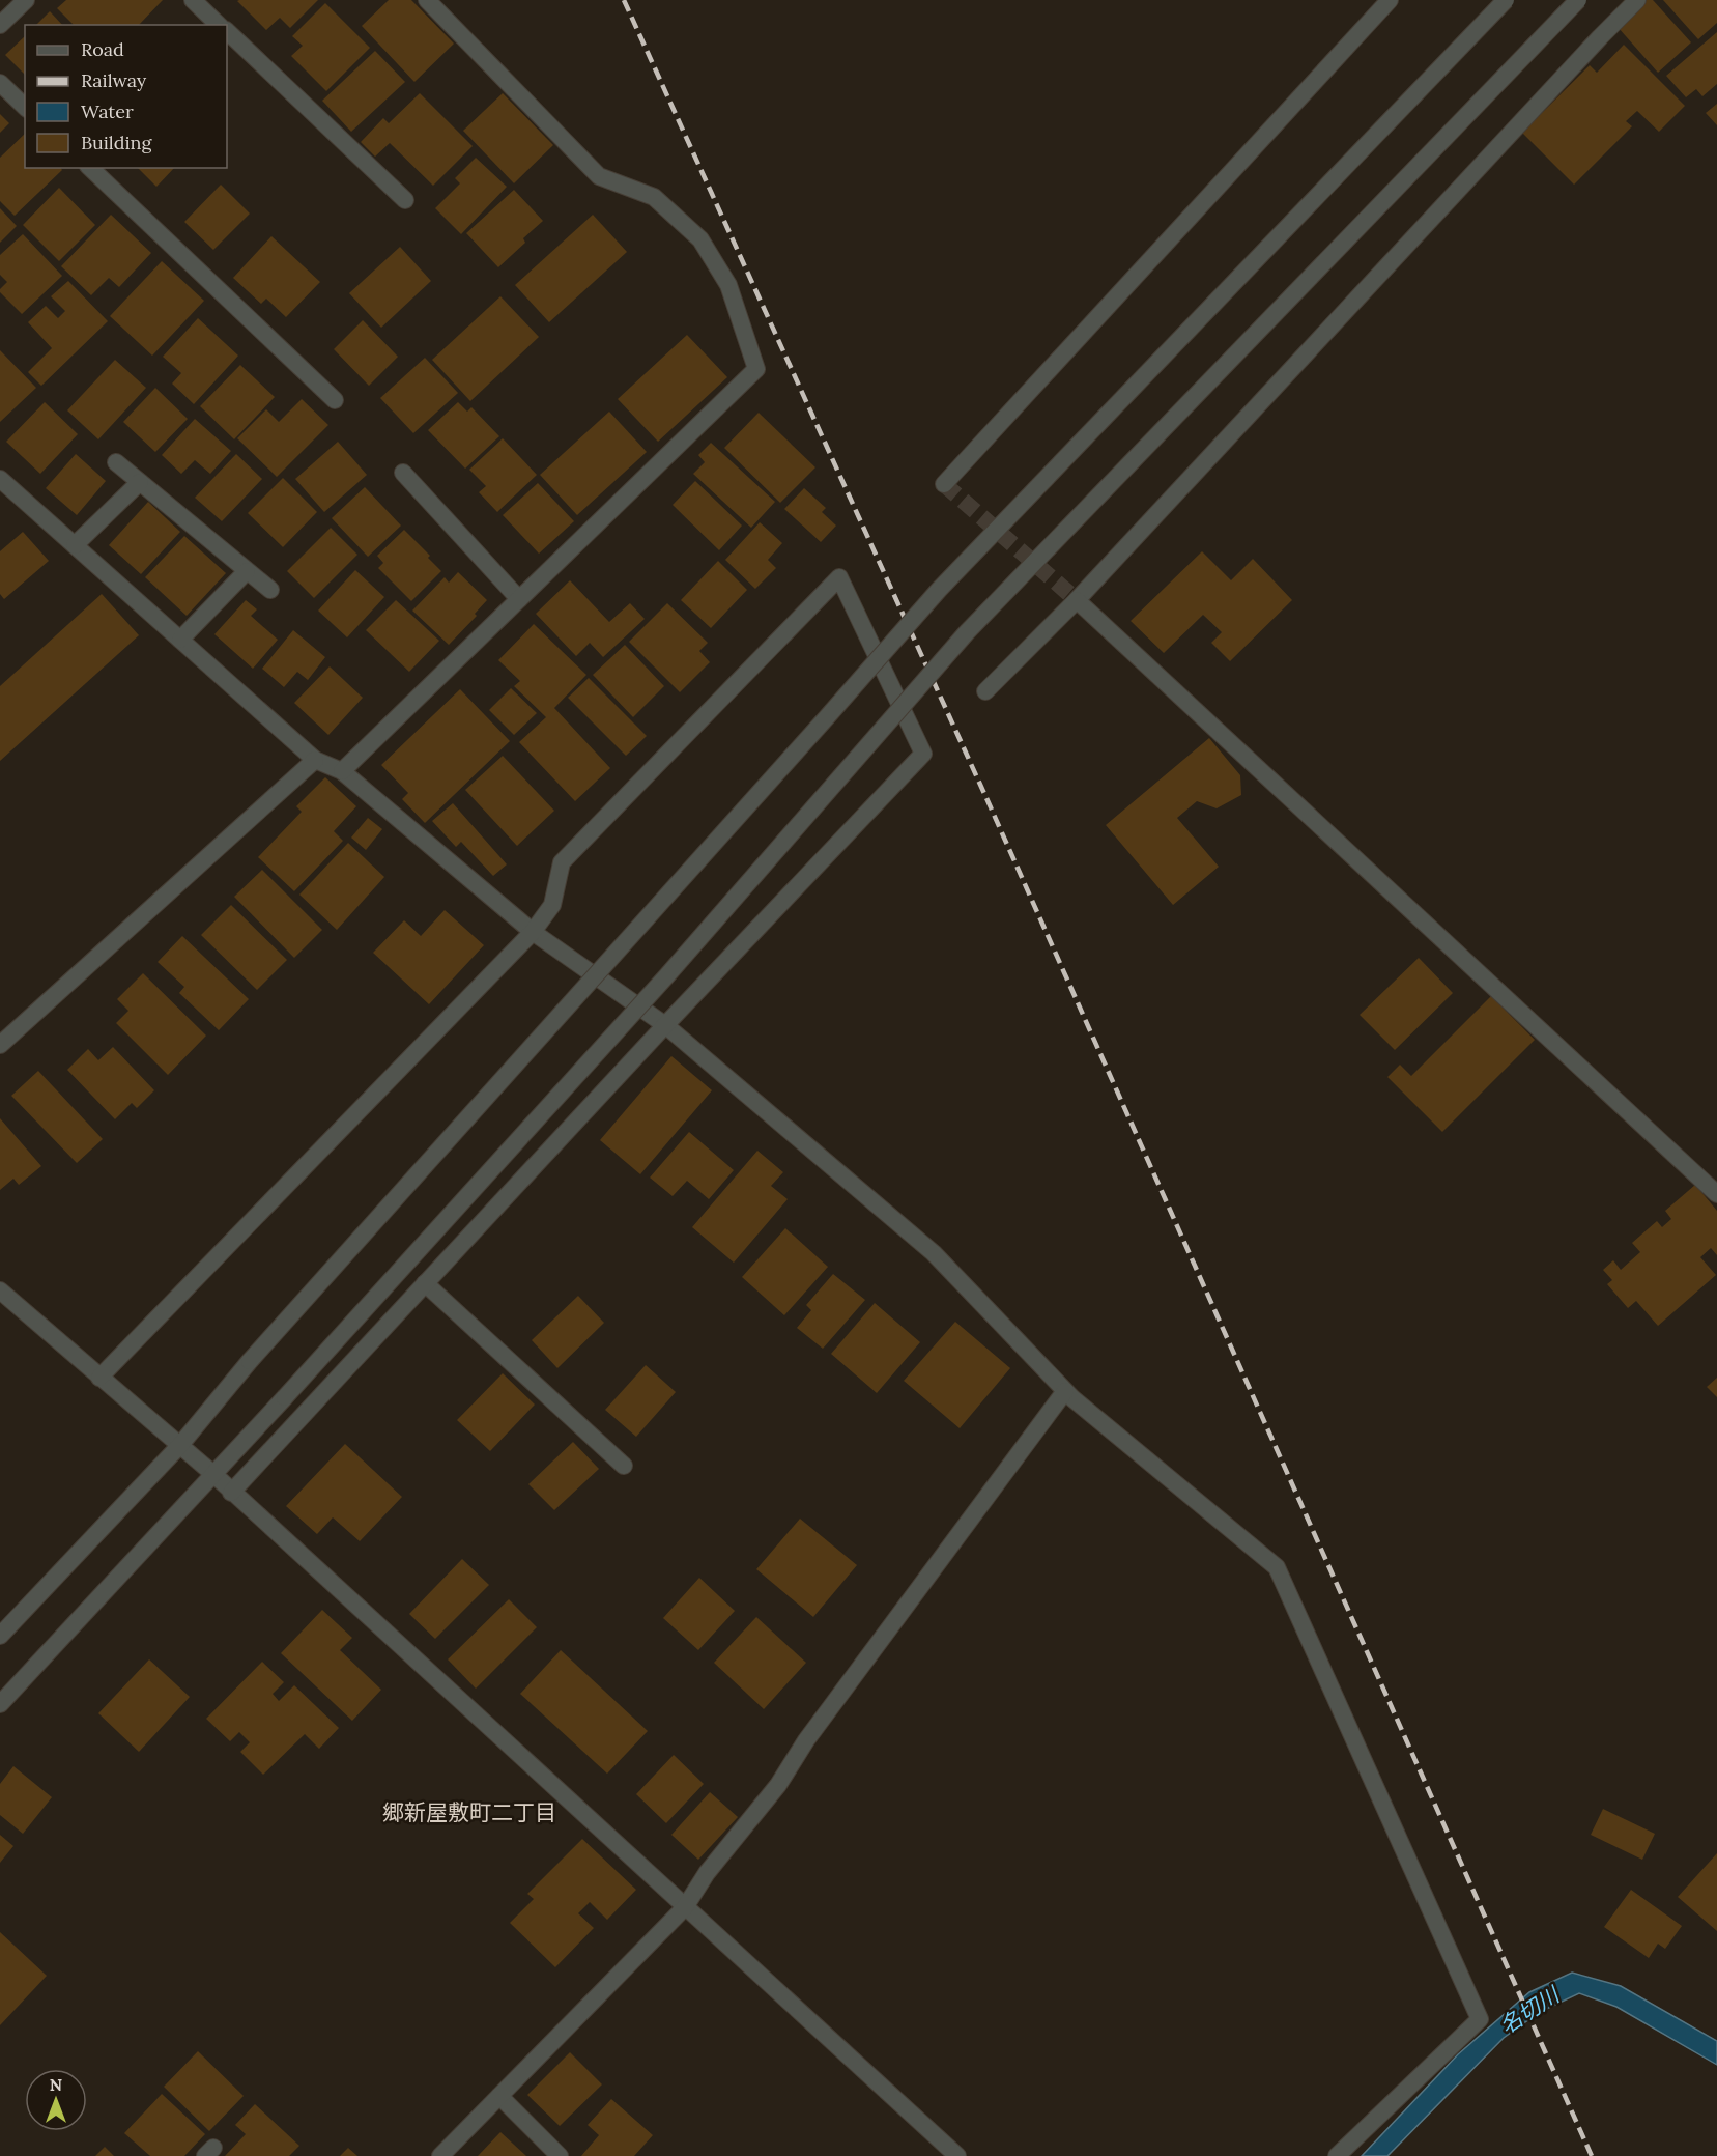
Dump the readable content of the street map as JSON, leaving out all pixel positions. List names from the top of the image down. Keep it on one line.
{"districts":["郷新屋敷町二丁目"],"water":["名切川"],"legend":["Road","Railway","Water","Building"],"north":"top"}
